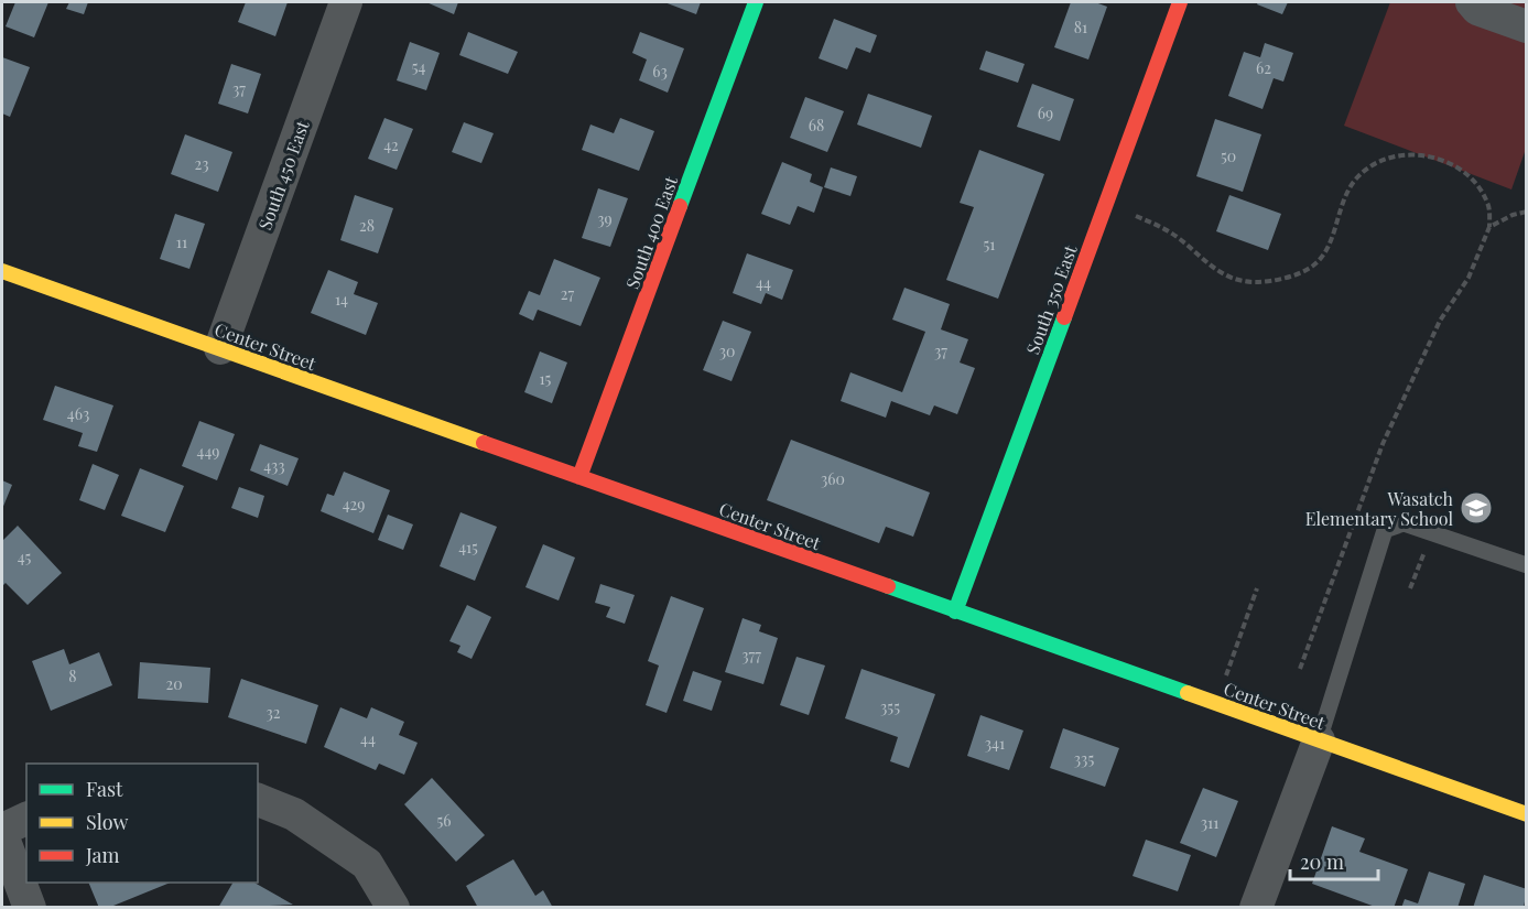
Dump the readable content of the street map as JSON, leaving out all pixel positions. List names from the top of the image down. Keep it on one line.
{"streets":{"street":["South 450 East","South 400 East","South 350 East","Center Street"]},"crossings":[["South 450 East","Center Street"],["South 400 East","Center Street"],["South 350 East","Center Street"]],"places":{"school or university":["Wasatch Elementary School"]},"house_numbers":["81","54","62","63","37","69","68","42","50","23","39","28","11","51","44","27","14","30","37","15","463","449","433","360","429","415","45","377","8","20","355","32","44","341","335","56","311"],"legend":["Fast","Slow","Jam"],"scale_bar":"20 m"}
